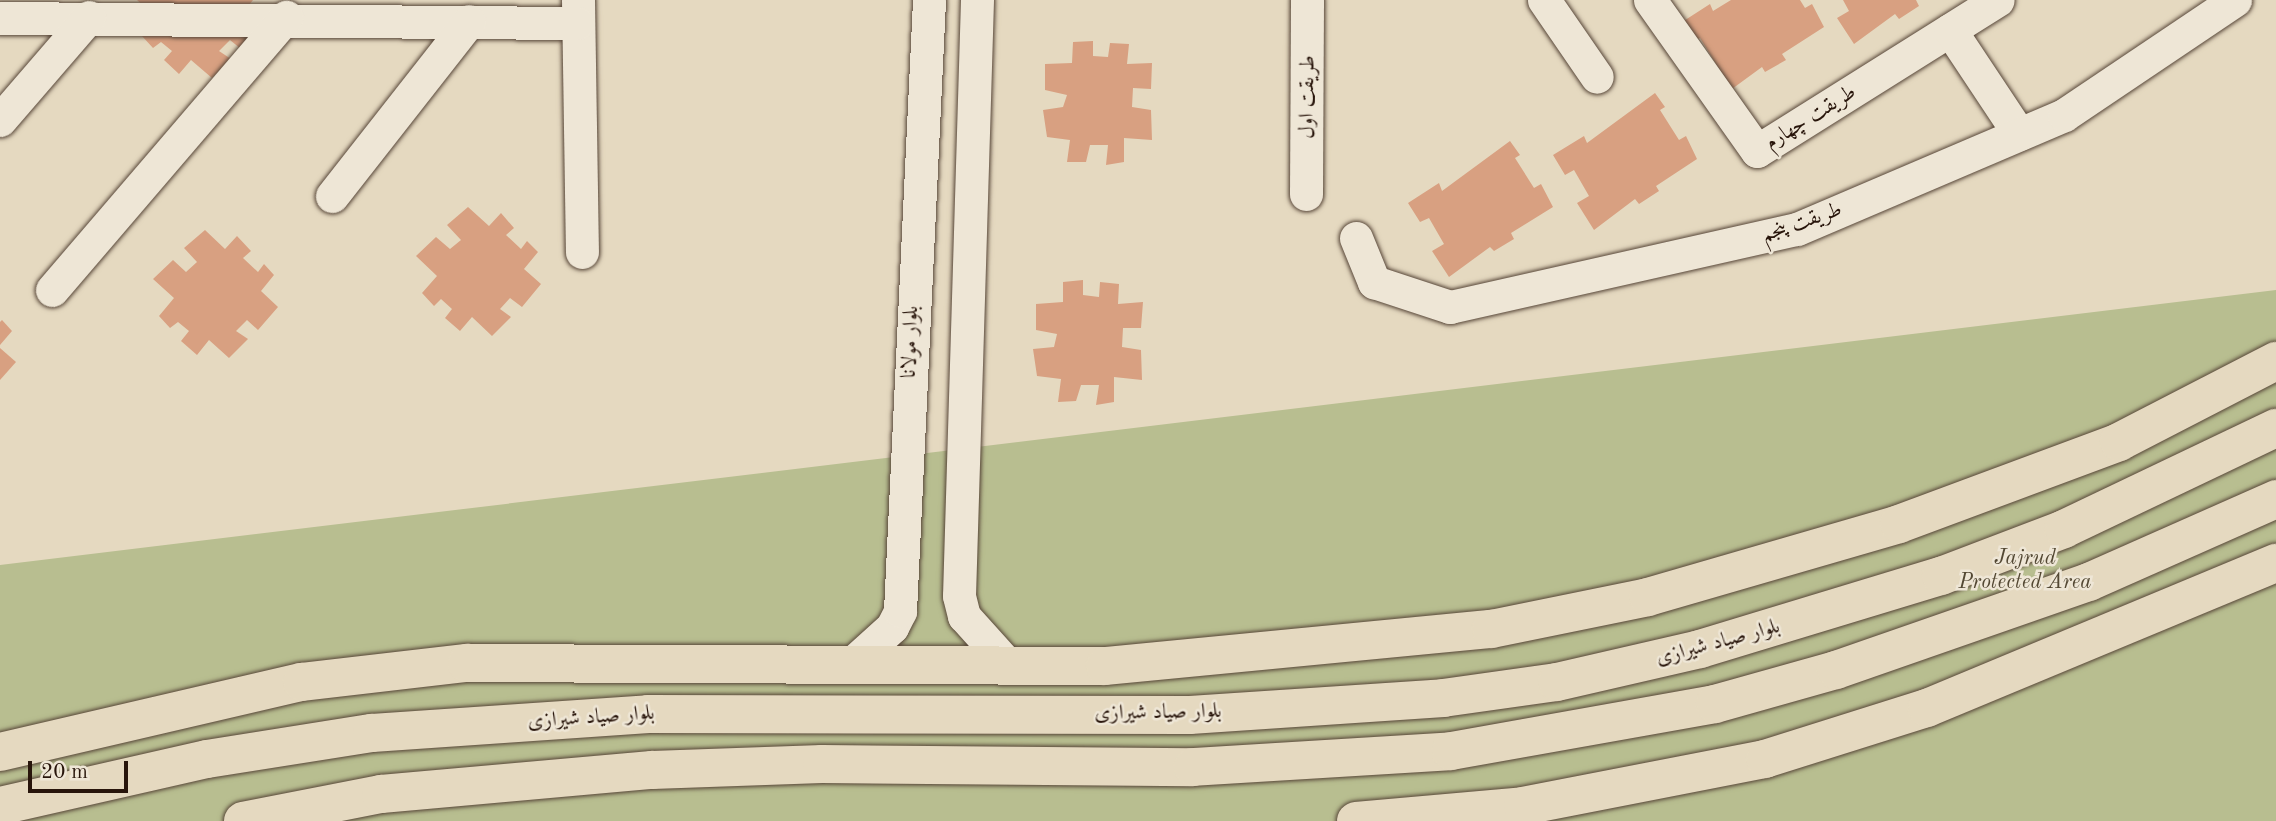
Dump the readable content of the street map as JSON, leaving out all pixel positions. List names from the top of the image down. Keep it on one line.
{"streets":{"main road":["بلوار صیاد شیرازی"],"street":["طریقت اول","طریقت چهارم","طریقت پنجم","بلوار مولانا"]},"parks":["Jajrud Protected Area"],"scale_bar":"20 m"}
